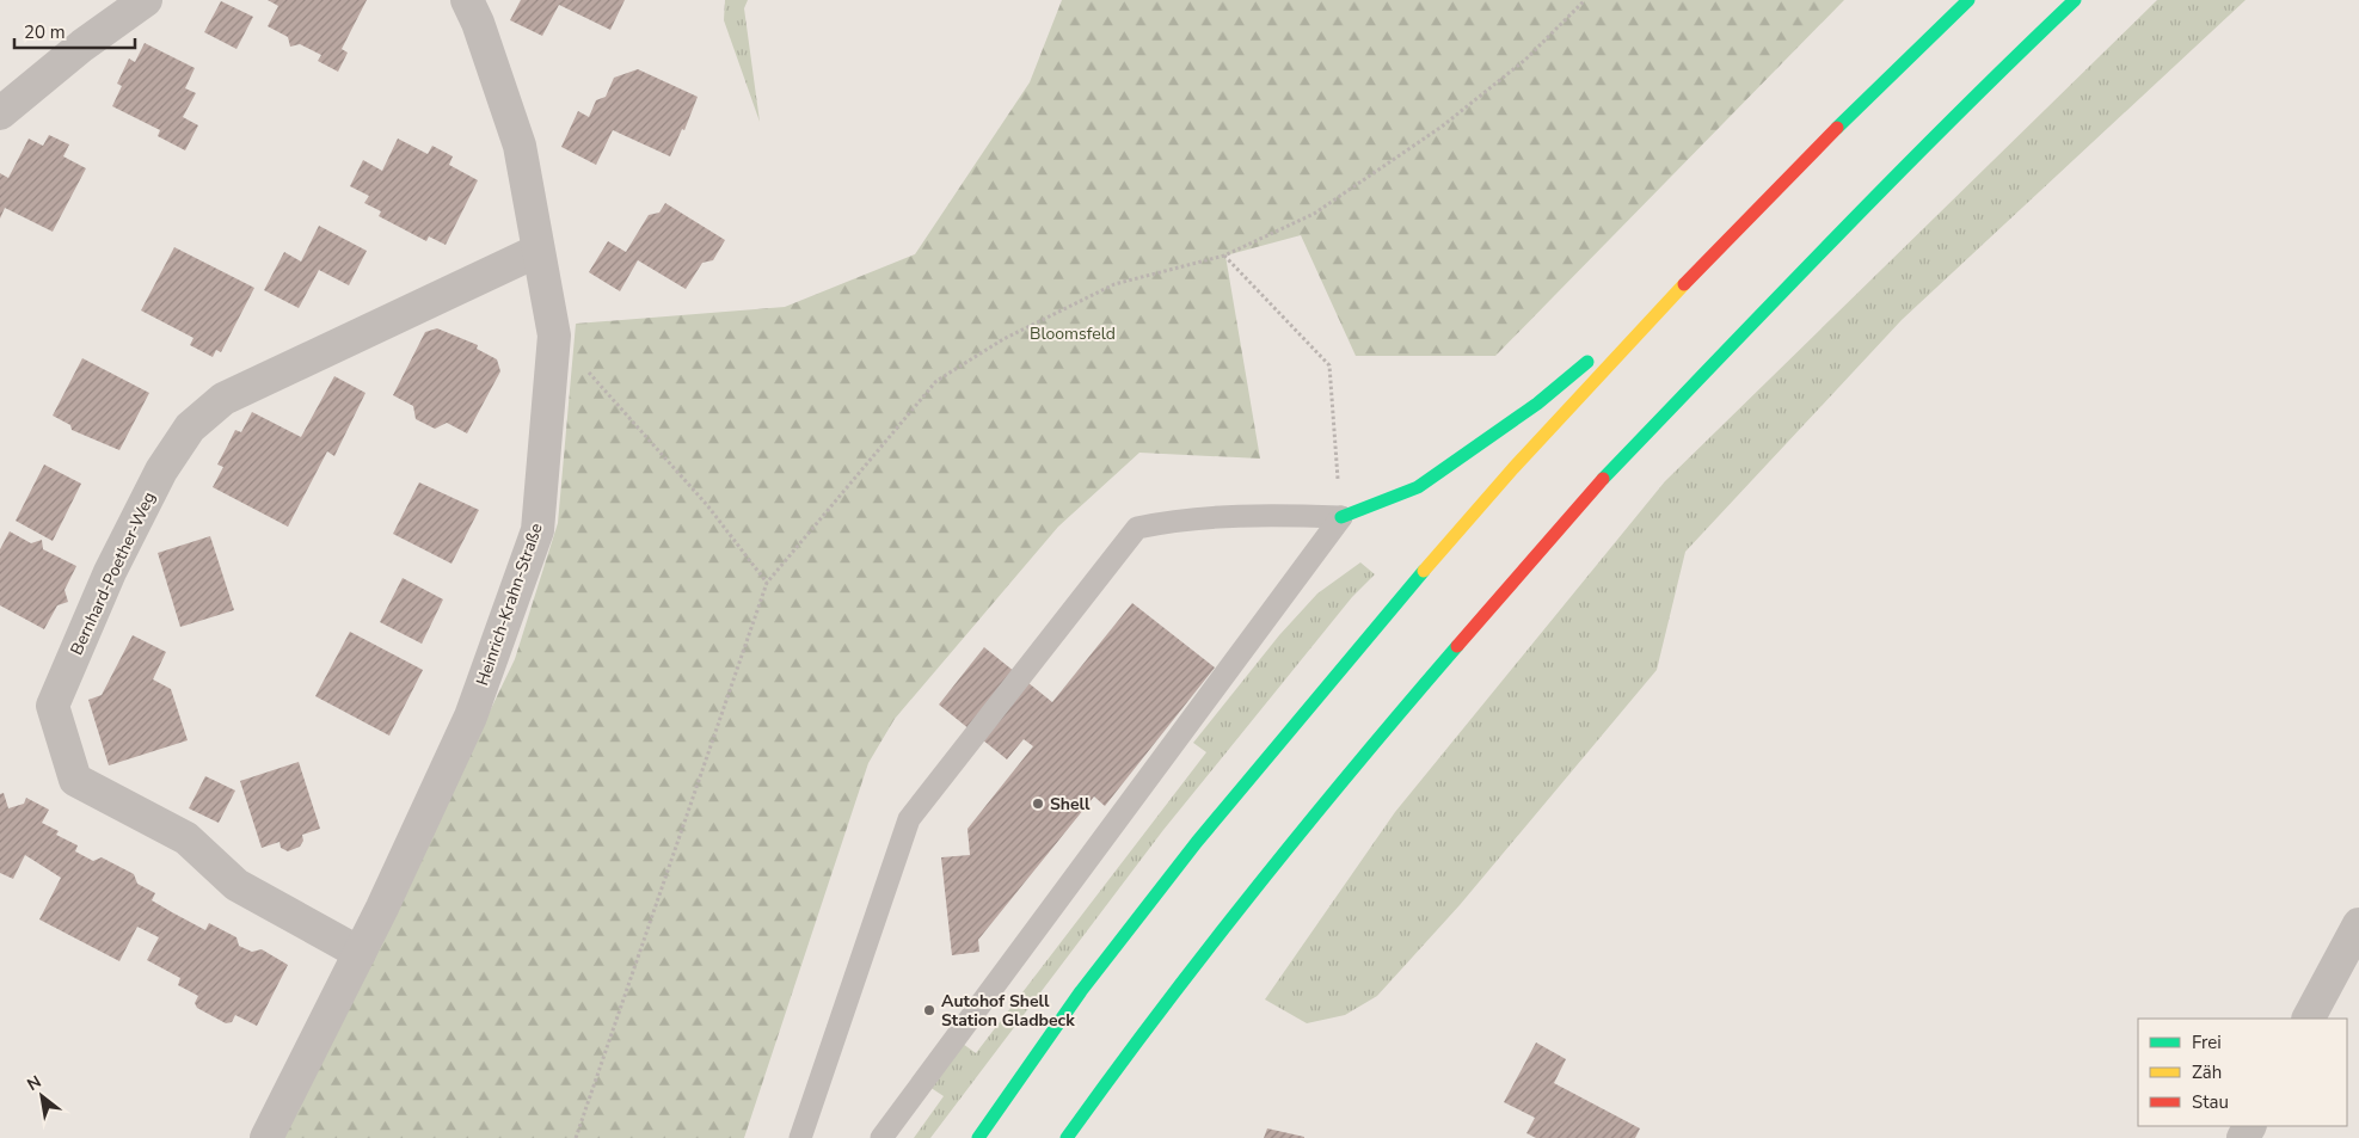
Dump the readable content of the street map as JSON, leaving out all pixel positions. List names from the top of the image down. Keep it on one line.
{"streets":{"street":["Bernhard-Poether-Weg","Heinrich-Krahn-Straße"]},"crossings":[["Bernhard-Poether-Weg","Heinrich-Krahn-Straße"]],"parks":["Bloomsfeld"],"places":["Shell","Autohof Shell Station Gladbeck"],"legend":["Frei","Zäh","Stau"],"scale_bar":"20 m","north":"top left"}
